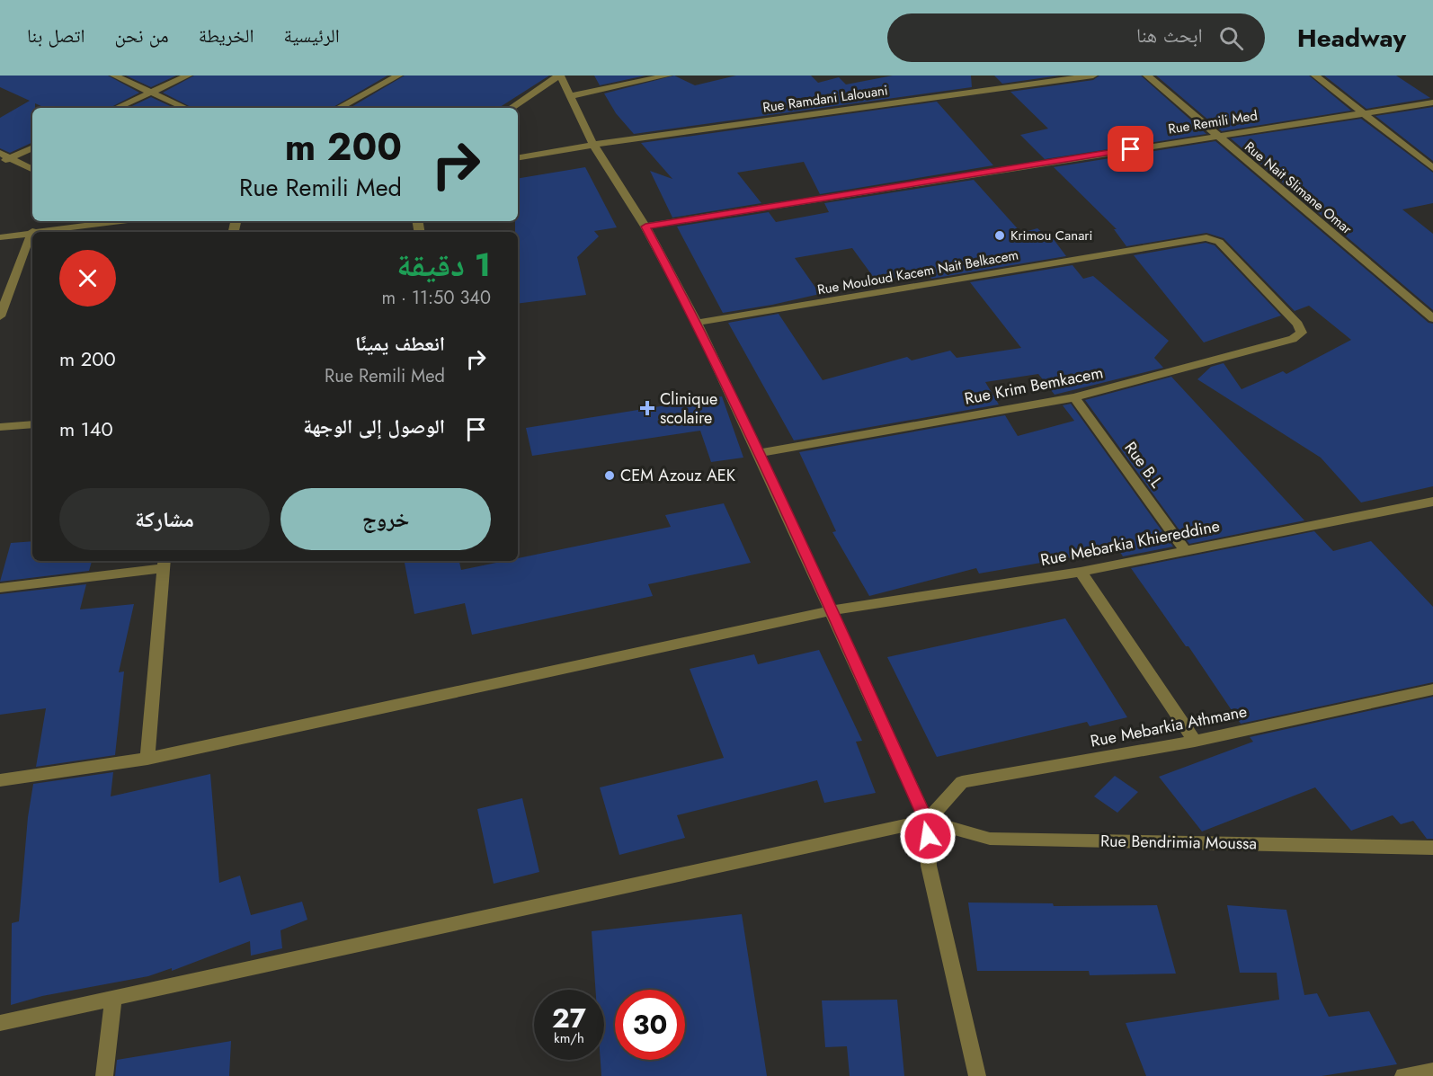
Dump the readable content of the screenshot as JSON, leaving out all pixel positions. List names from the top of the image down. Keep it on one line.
{"streets":{"street":["Rue Ramdani Lalouani","Rue Remili Med","Rue Nait Slimane Omar","Rue Mouloud Kacem Nait Belkacem","Rue Krim Bemkacem","Rue B.L","Rue Mebarkia Khiereddine","Rue Mebarkia Athmane","Rue Bendrimia Moussa"]},"crossings":[["Rue Remili Med","Rue Nait Slimane Omar"],["Rue Mouloud Kacem Nait Belkacem","Rue Krim Bemkacem"],["Rue Krim Bemkacem","Rue B.L"],["Rue B.L","Rue Mebarkia Khiereddine"],["Rue Mebarkia Athmane","Rue Bendrimia Moussa"]],"places":{"other":["Krimou Canari","CEM Azouz AEK"],"health":["Clinique scolaire"]},"page":{"header":"Headway","search":"ابحث هنا","nav":["الرئيسية","الخريطة","من نحن","اتصل بنا"],"turn":["200 m","Rue Remili Med"],"heading":["1 دقيقة","340 m · 11:50"],"list":[{"name":"انعطف يمينًا","note":"Rue Remili Med","value":"200 m"},{"name":"الوصول إلى الوجهة","value":"140 m"}],"buttons":["خروج","مشاركة"],"speed":"27 km/h","limit":"30"}}
